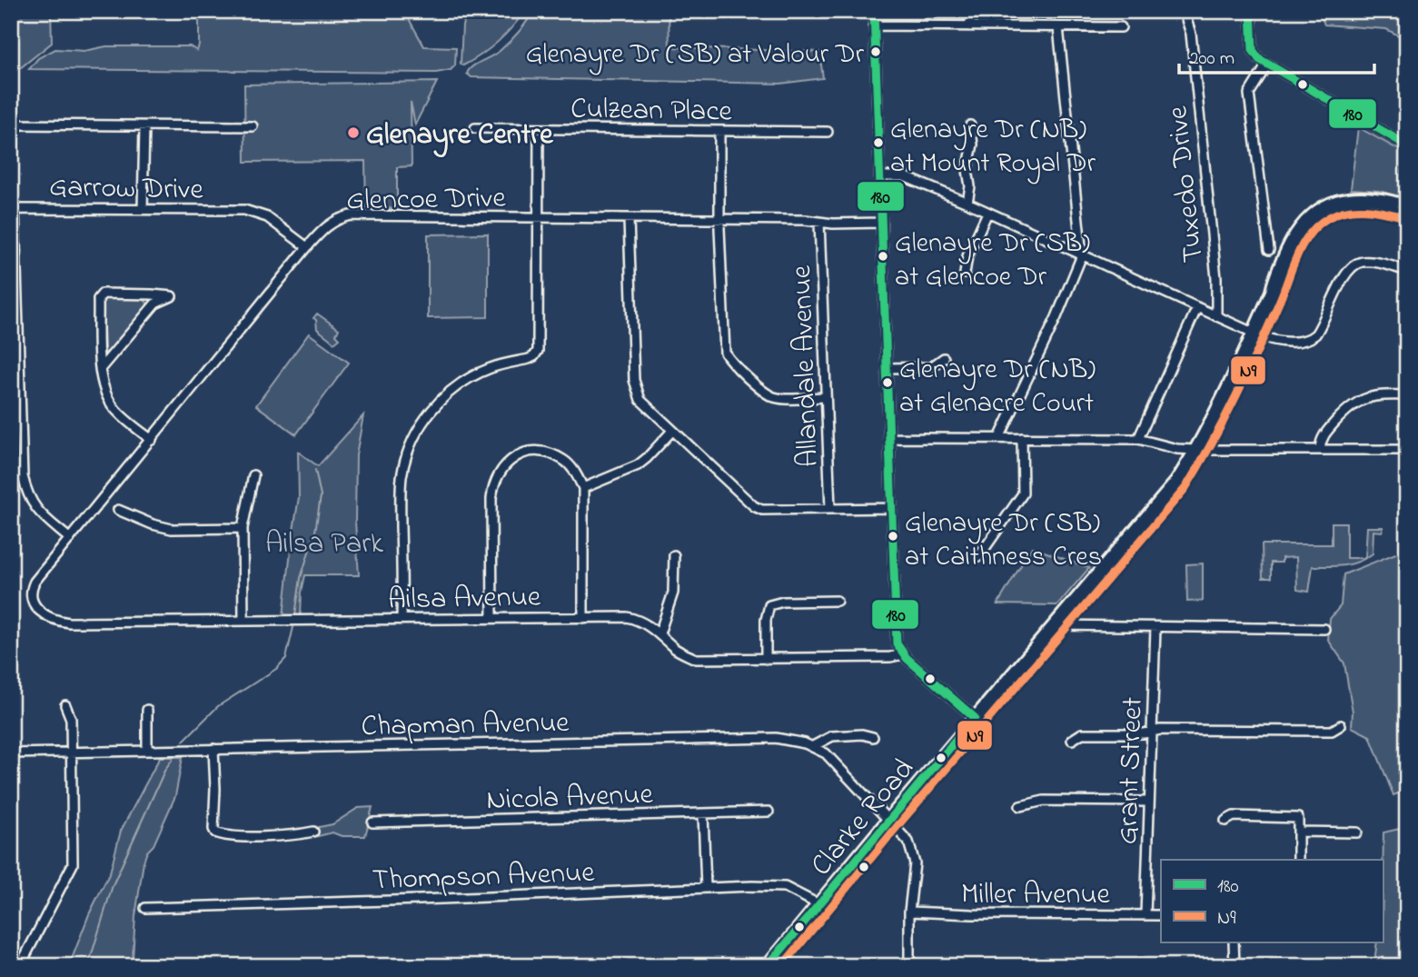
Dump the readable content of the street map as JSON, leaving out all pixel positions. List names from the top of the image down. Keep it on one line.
{"streets":{"main road":["Clarke Road"],"street":["Culzean Place","Tuxedo Drive","Garrow Drive","Glencoe Drive","Allandale Avenue","Ailsa Avenue","Chapman Avenue","Grant Street","Nicola Avenue","Thompson Avenue","Miller Avenue"]},"crossings":[["Garrow Drive","Glencoe Drive"],["Glencoe Drive","Allandale Avenue"],["Glencoe Drive","Ailsa Avenue"],["Chapman Avenue","Clarke Road"],["Chapman Avenue","Miller Avenue"],["Grant Street","Miller Avenue"],["Clarke Road","Thompson Avenue"]],"parks":["Ailsa Park"],"places":["Glenayre Dr (SB) at Valour Dr","Glenayre Centre","Glenayre Dr (NB) at Mount Royal Dr","Glenayre Dr (SB) at Glencoe Dr","Glenayre Dr (NB) at Glenacre Court","Glenayre Dr (SB) at Caithness Cres"],"lines":["transit line 180","transit line N9"],"legend":["180","N9"],"scale_bar":"200 m"}
